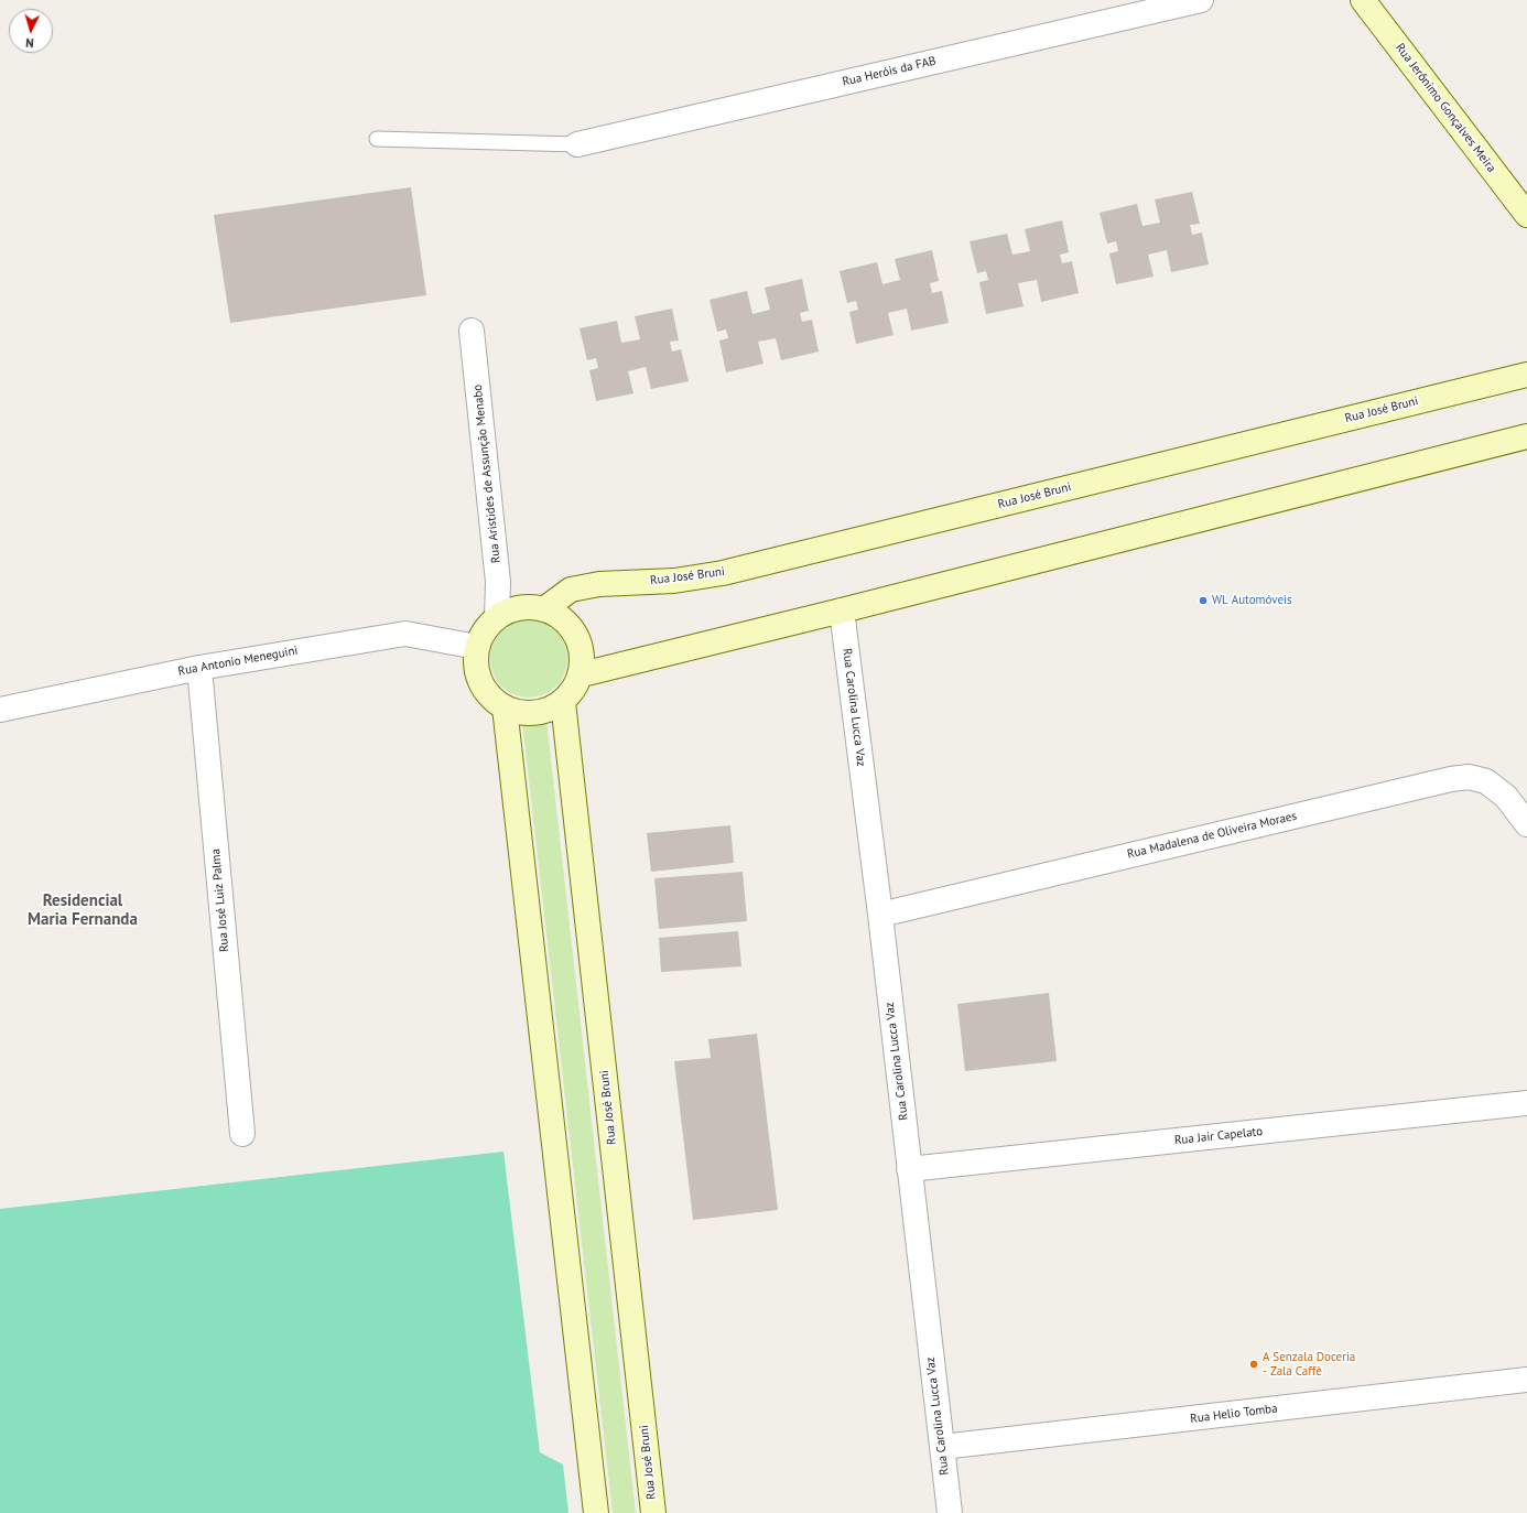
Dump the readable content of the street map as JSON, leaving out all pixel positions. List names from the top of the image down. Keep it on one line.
{"streets":{"street":["Rua Heróis da FAB","Rua Jerônimo Gonçalves Meira","Rua José Bruni","Rua Aristides de Assunção Menabo","Rua Antonio Meneguini","Rua Carolina Lucca Vaz","Rua Madalena de Oliveira Moraes","Rua José Luiz Palma","Rua Jair Capelato","Rua Helio Tomba"]},"crossings":[["Rua José Bruni","Rua Aristides de Assunção Menabo"],["Rua José Bruni","Rua Antonio Meneguini"],["Rua Aristides de Assunção Menabo","Rua Antonio Meneguini"],["Rua Antonio Meneguini","Rua José Luiz Palma"],["Rua Carolina Lucca Vaz","Rua Madalena de Oliveira Moraes"],["Rua Carolina Lucca Vaz","Rua Jair Capelato"],["Rua Carolina Lucca Vaz","Rua Helio Tomba"]],"districts":["Residencial Maria Fernanda"],"places":["WL Automóveis","A Senzala Doceria - Zala Caffè"],"north":"bottom"}
